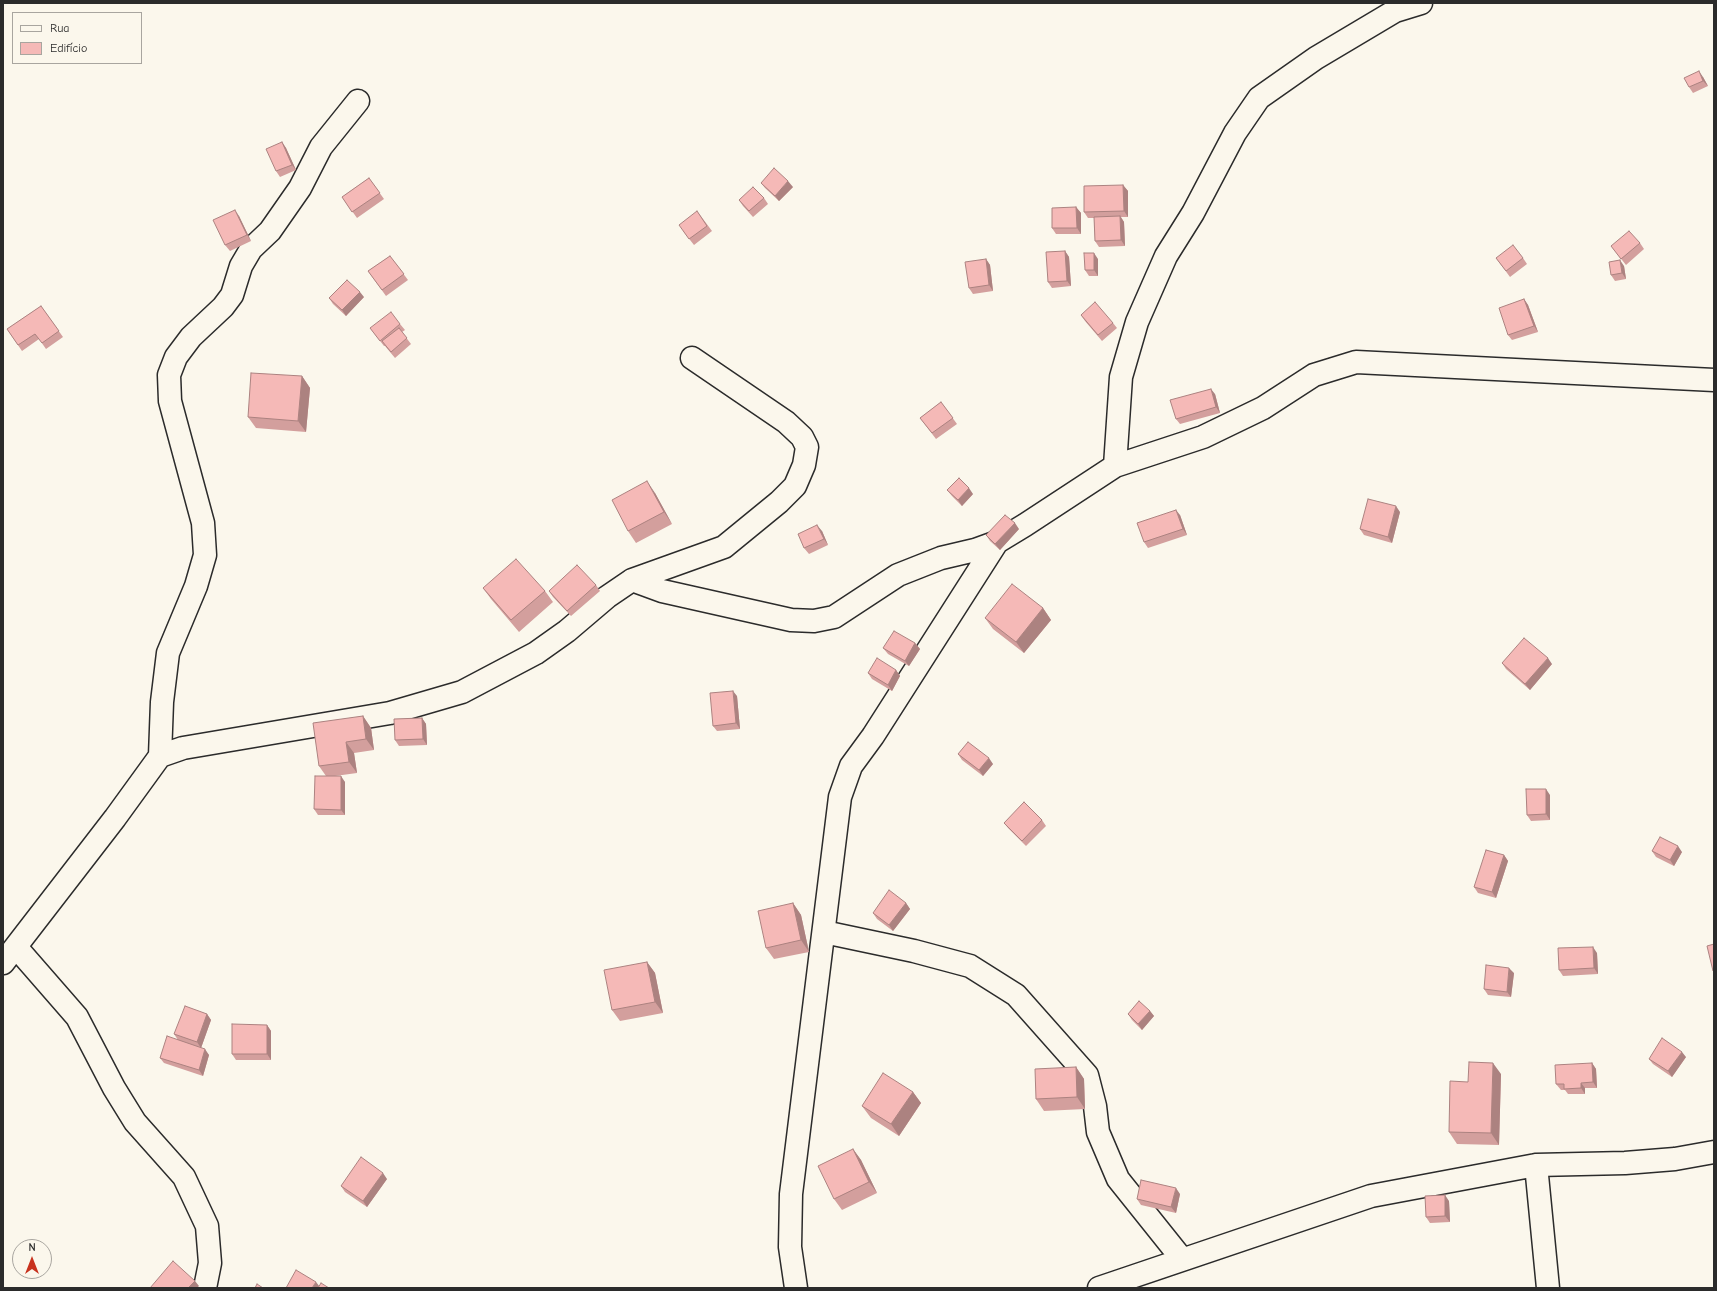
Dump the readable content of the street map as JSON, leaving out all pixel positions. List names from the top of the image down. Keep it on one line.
{"legend":["Rua","Edifício"],"north":"top"}
